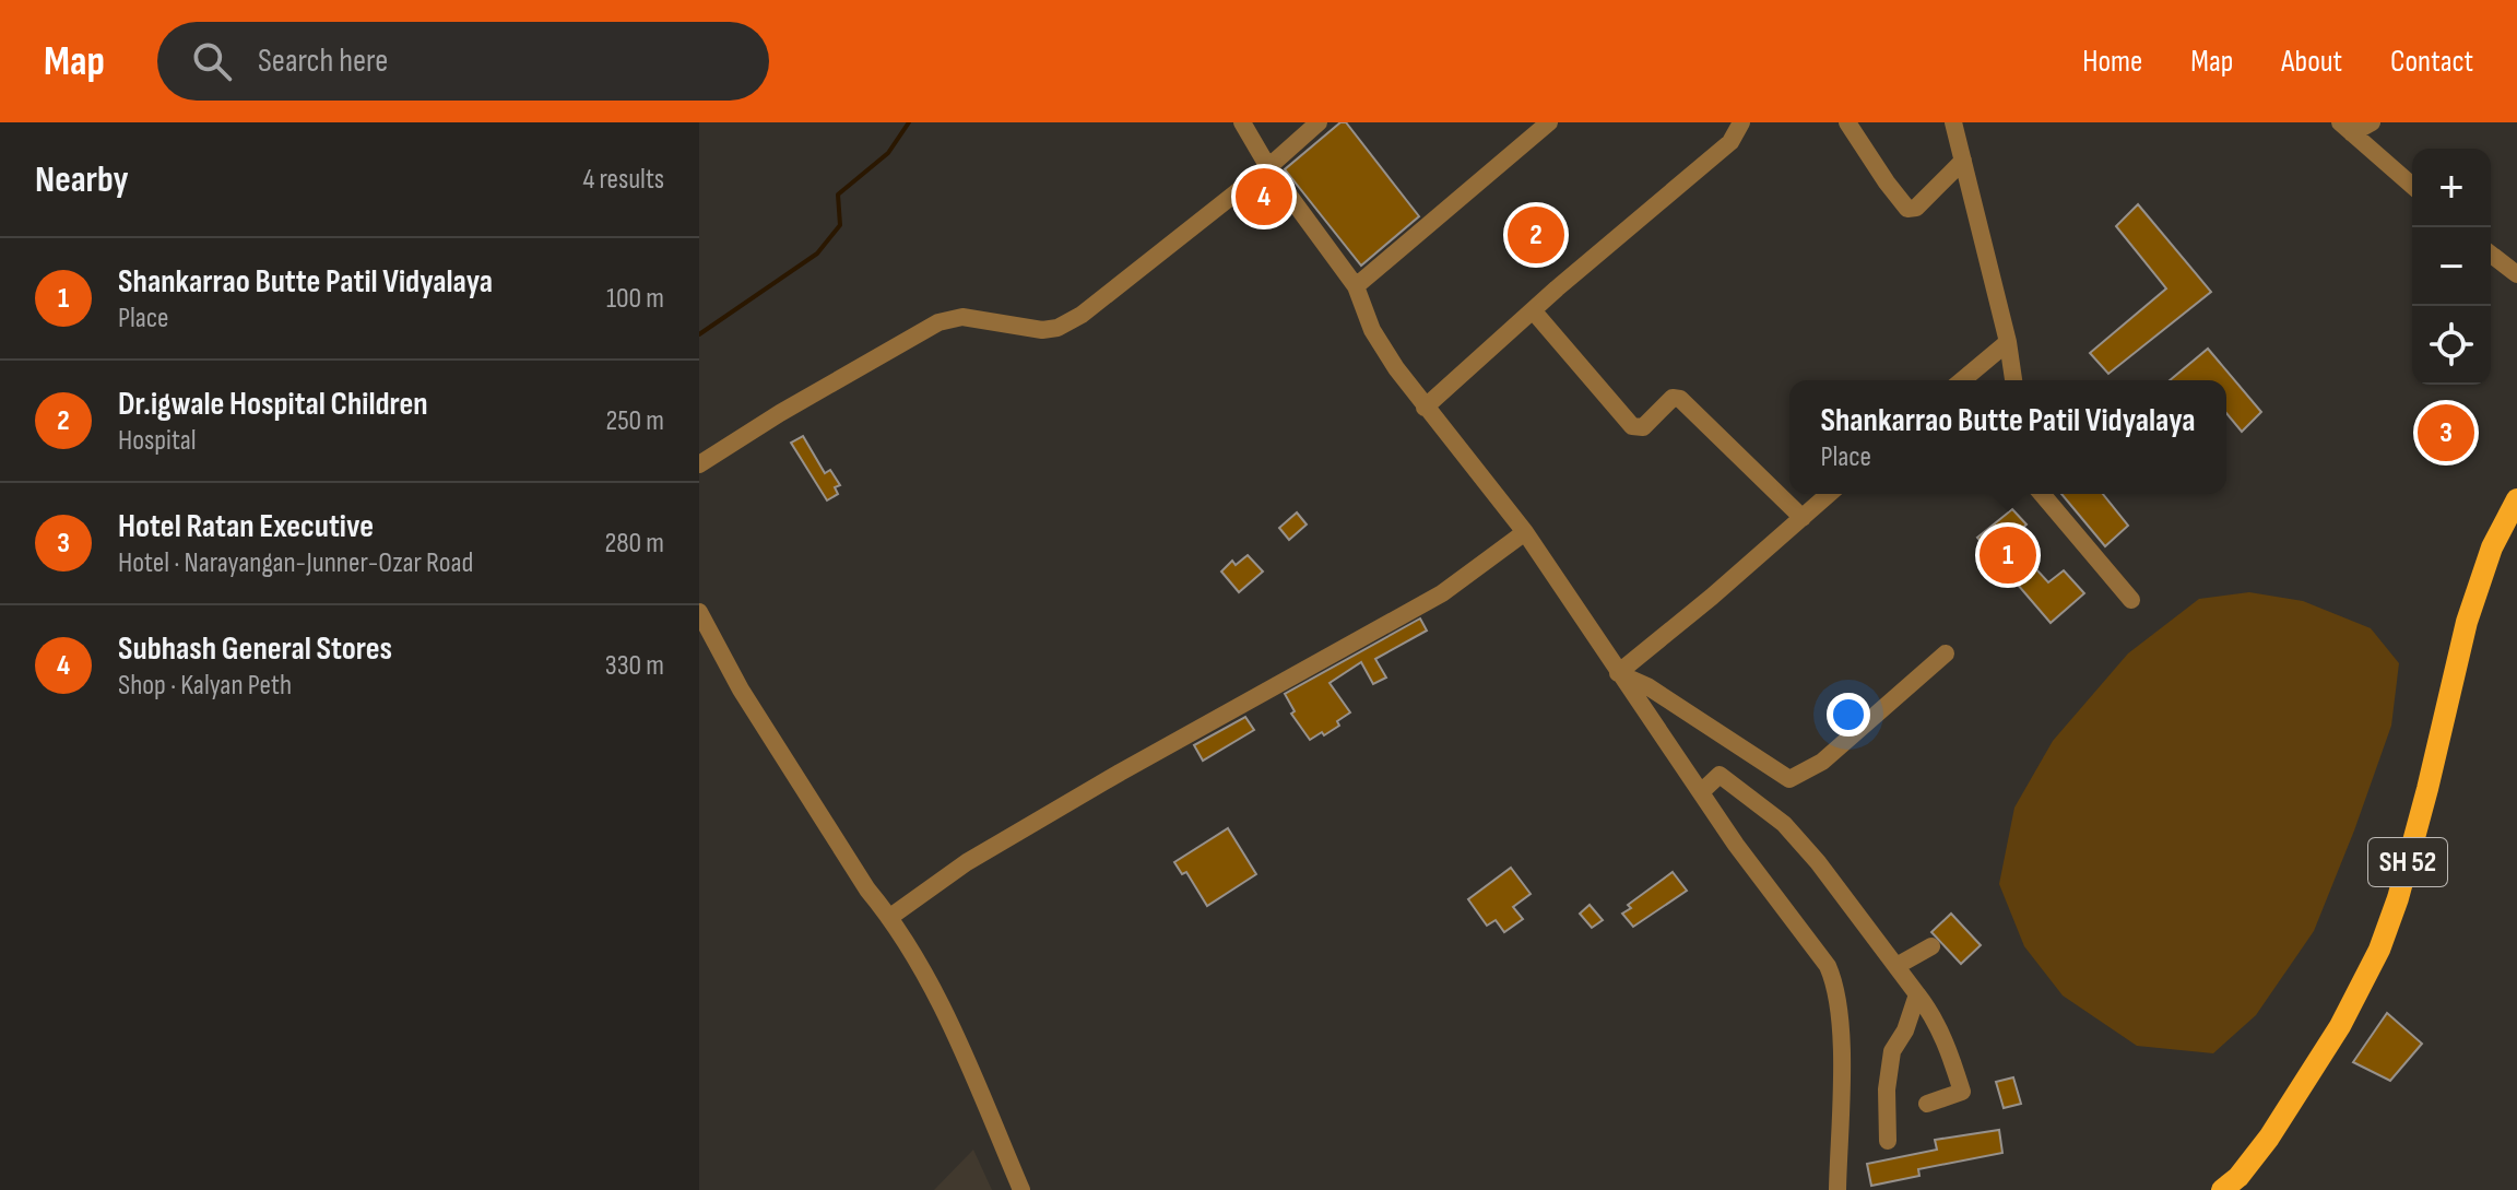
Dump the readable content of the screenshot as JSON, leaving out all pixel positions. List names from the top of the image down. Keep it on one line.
{"streets":{"main road":["SH 52"]},"page":{"header":"Map","search":"Search here","nav":["Home","Map","About","Contact"],"heading":["Nearby","4 results"],"map_buttons":["+","−"],"pins":["4","2","3","1"],"list":[{"mark":"1","name":"Shankarrao Butte Patil Vidyalaya","note":"Place","value":"100 m"},{"mark":"2","name":"Dr.igwale Hospital Children","note":"Hospital","value":"250 m"},{"mark":"3","name":"Hotel Ratan Executive","note":"Hotel · Narayangan-Junner-Ozar Road","value":"280 m"},{"mark":"4","name":"Subhash General Stores","note":"Shop · Kalyan Peth","value":"330 m"}],"popup":["Shankarrao Butte Patil Vidyalaya","Place"]}}
